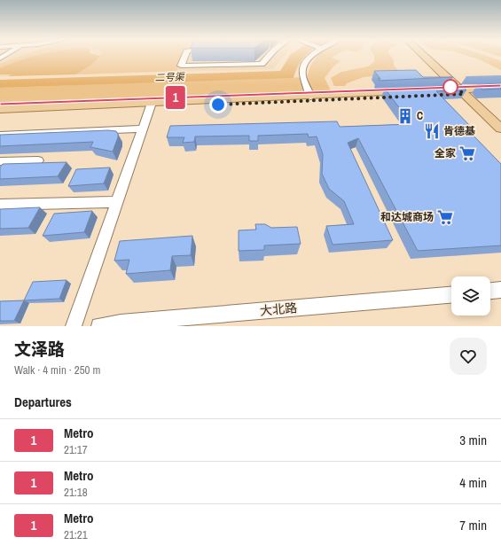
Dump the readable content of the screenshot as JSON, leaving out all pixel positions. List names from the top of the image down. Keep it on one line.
{"streets":{"street":["大北路"]},"water":["二号渠"],"places":{"building":["C"],"restaurant":["肯德基"],"supermarket":["全家","和达城商场"]},"lines":["metro line 1"],"page":{"on_map":"1","heading":[["文泽路","Walk · 4 min · 250 m"],"Departures"],"list":[{"mark":"1","name":"Metro","note":"21:17","value":"3 min"},{"mark":"1","name":"Metro","note":"21:18","value":"4 min"},{"mark":"1","name":"Metro","note":"21:21","value":"7 min"}]}}
